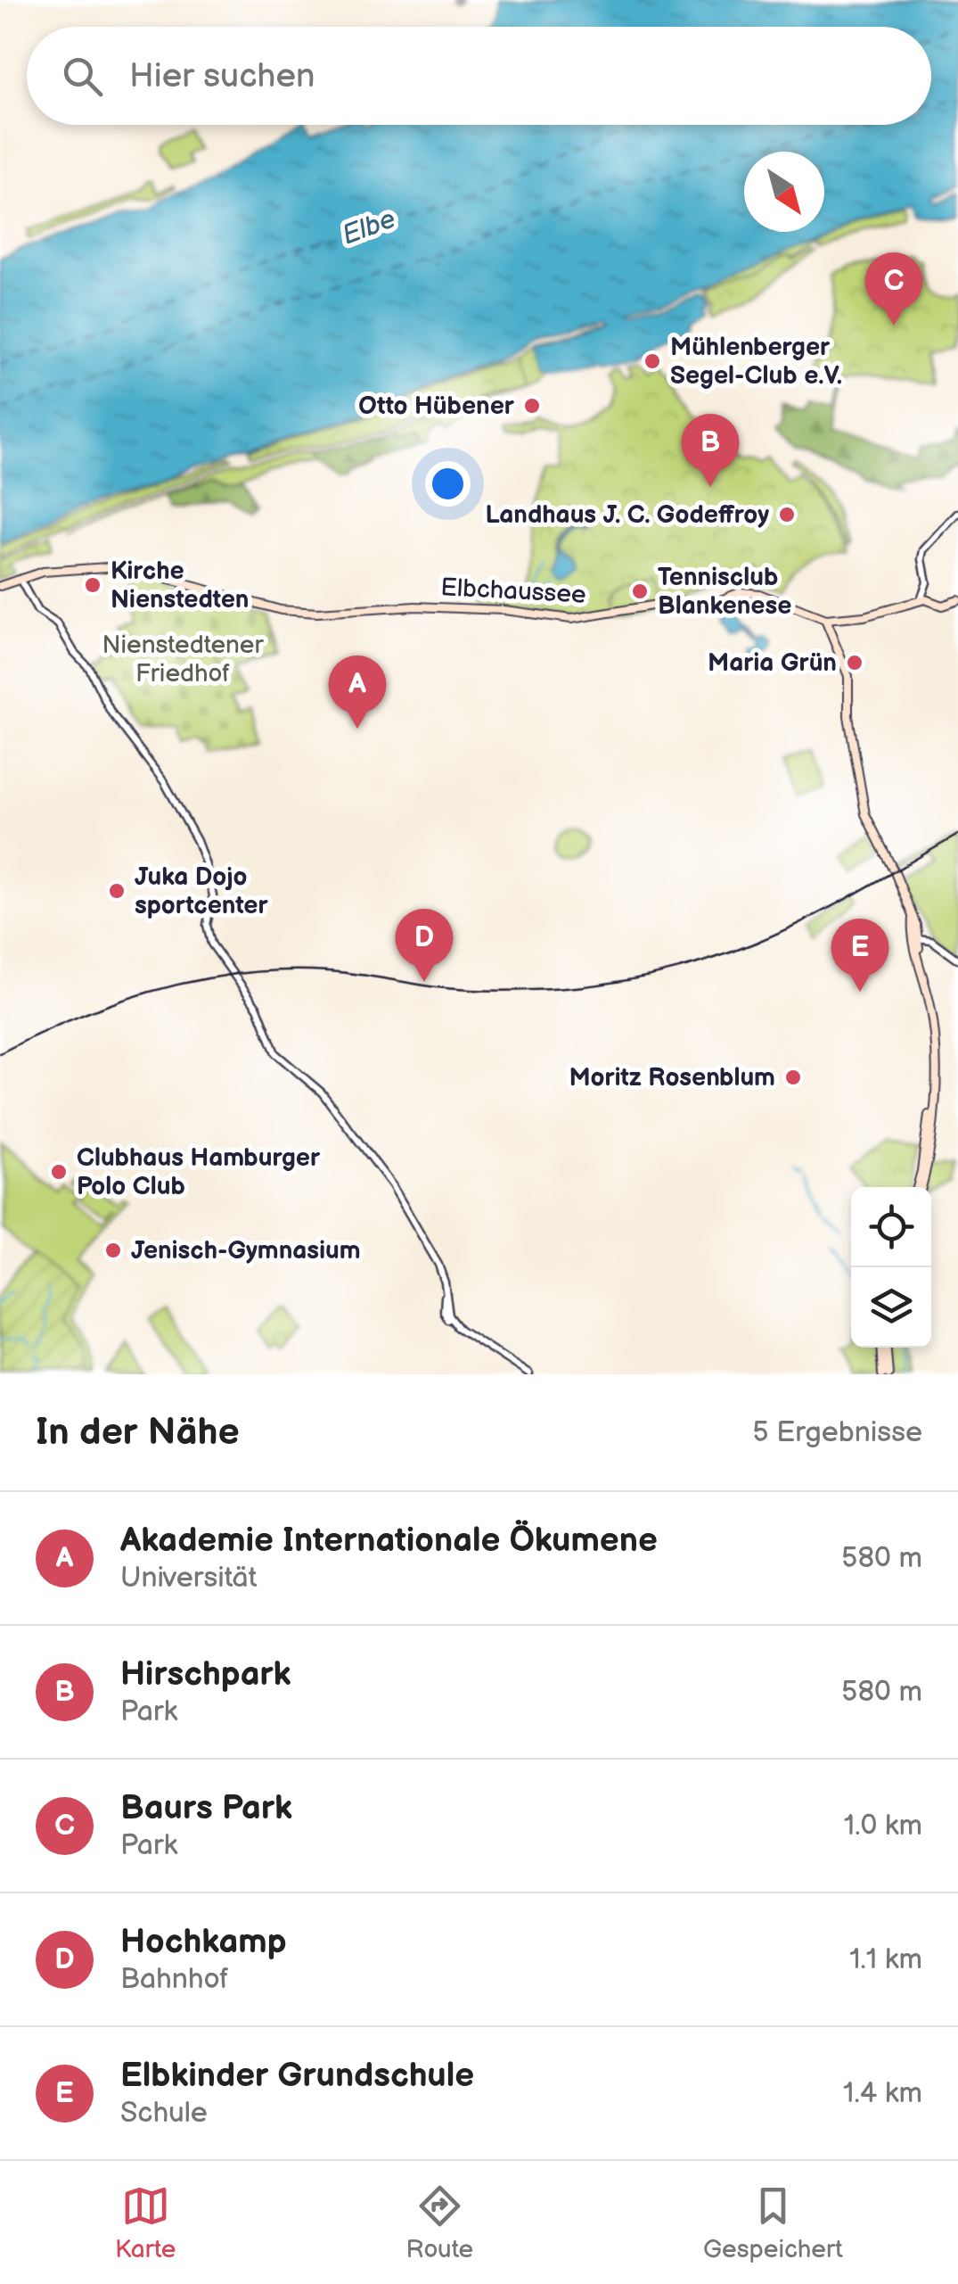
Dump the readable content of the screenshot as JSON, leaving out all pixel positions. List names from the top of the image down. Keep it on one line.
{"streets":{"main road":["Elbchaussee"]},"water":["Elbe"],"parks":["Nienstedtener Friedhof"],"places":["Mühlenberger Segel-Club e.V.","Otto Hübener","Landhaus J. C. Godeffroy","Kirche Nienstedten","Tennisclub Blankenese","Maria Grün","Juka Dojo sportcenter","Moritz Rosenblum","Clubhaus Hamburger Polo Club","Jenisch-Gymnasium"],"north":"bottom right","page":{"search":"Hier suchen","pins":["C","B","A","D","E"],"heading":["In der Nähe","5 Ergebnisse"],"list":[{"mark":"A","name":"Akademie Internationale Ökumene","note":"Universität","value":"580 m"},{"mark":"B","name":"Hirschpark","note":"Park","value":"580 m"},{"mark":"C","name":"Baurs Park","note":"Park","value":"1.0 km"},{"mark":"D","name":"Hochkamp","note":"Bahnhof","value":"1.1 km"},{"mark":"E","name":"Elbkinder Grundschule","note":"Schule","value":"1.4 km"}],"nav":["Karte","Route","Gespeichert"]}}
